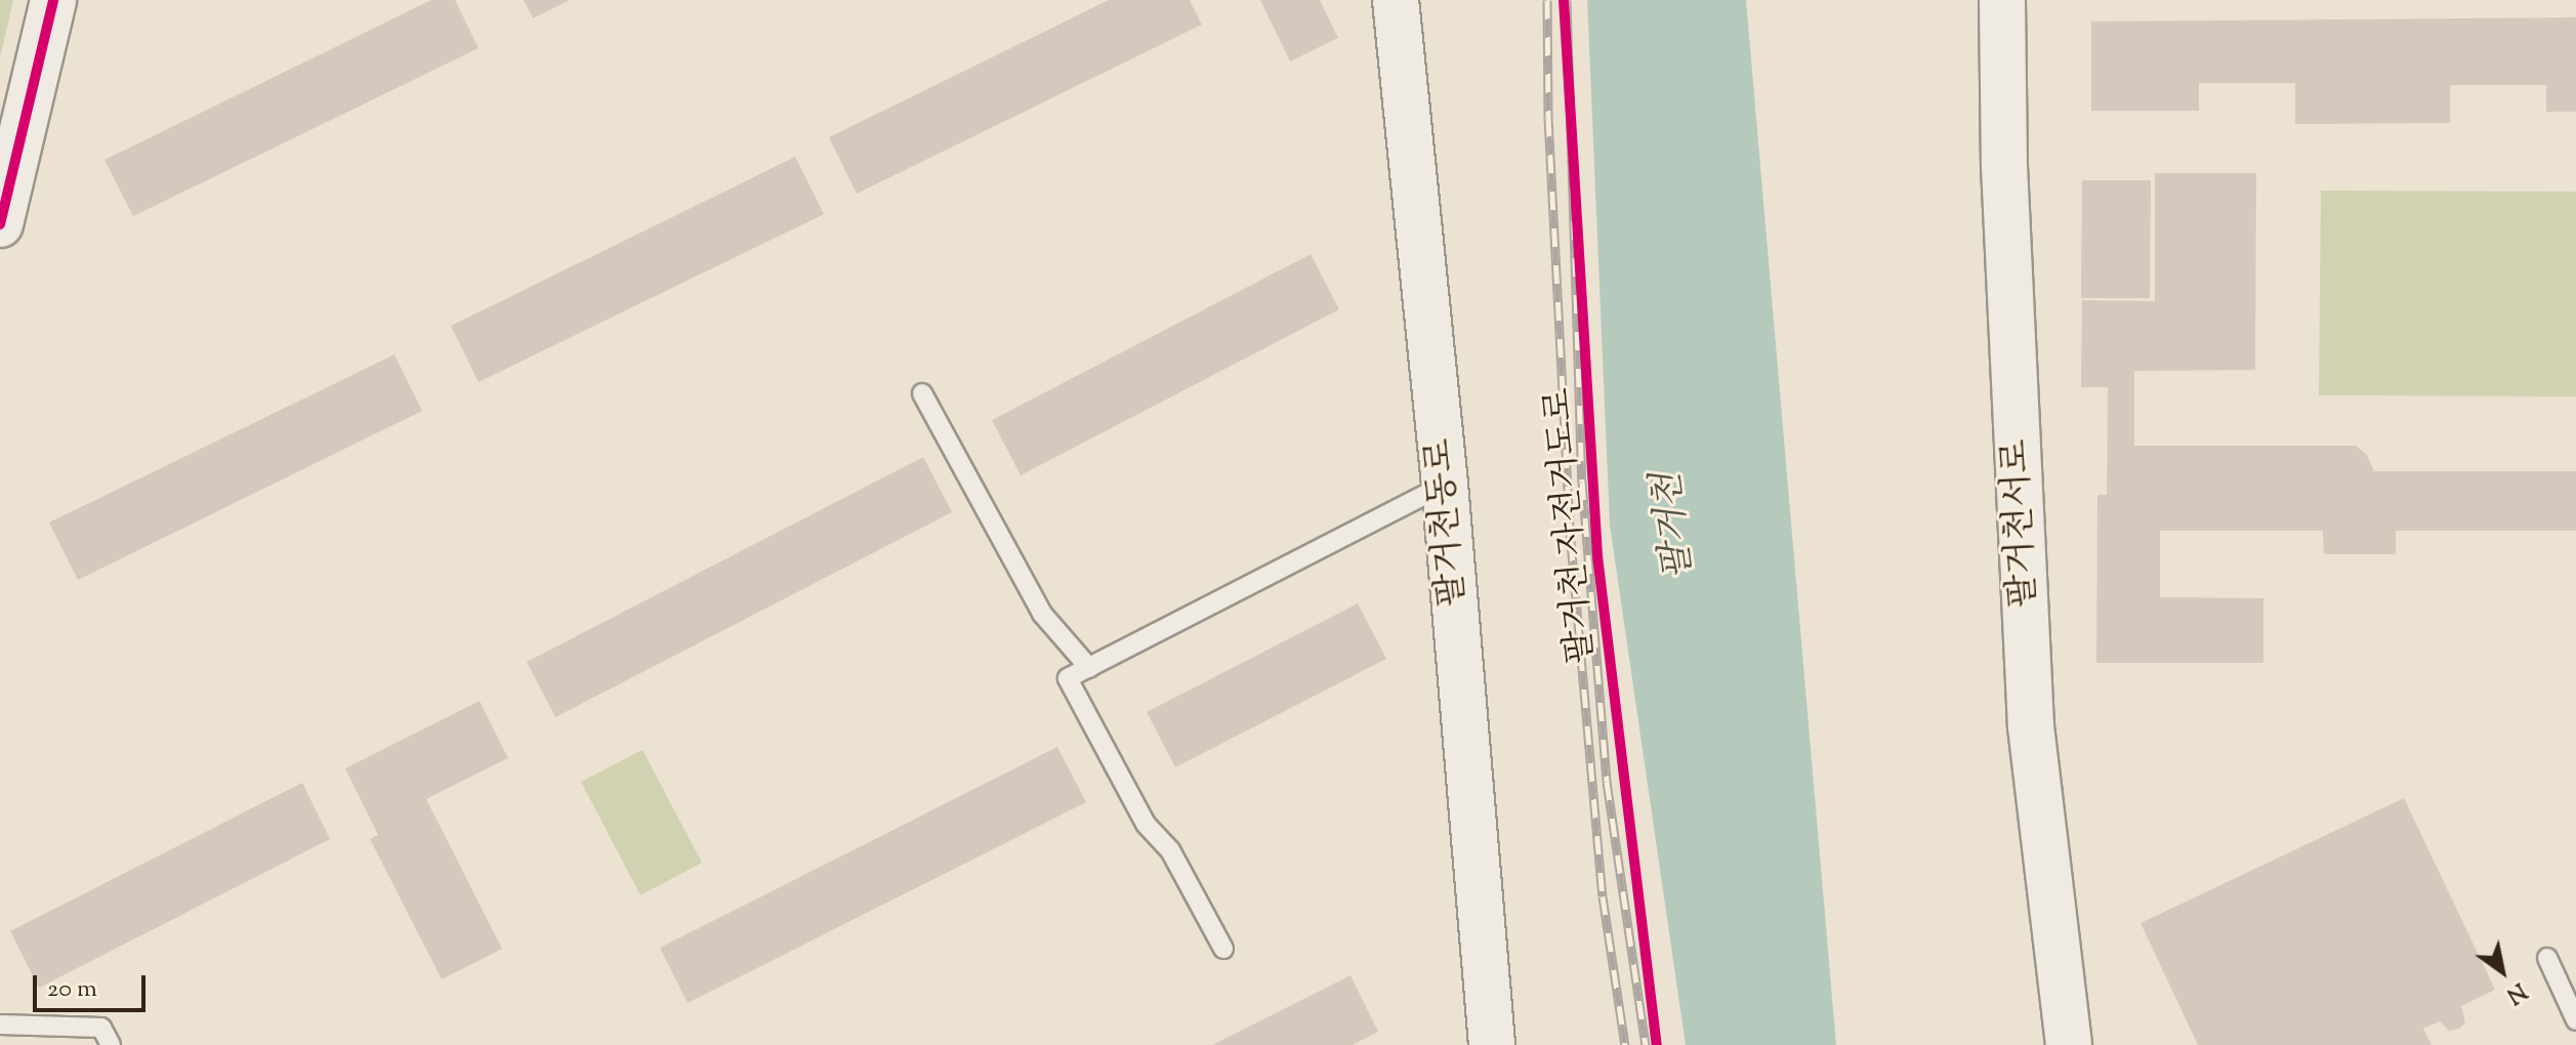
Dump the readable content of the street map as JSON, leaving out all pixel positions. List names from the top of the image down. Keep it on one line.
{"streets":{"main road":["팔거천동로","팔거천서로"],"cycle path":["팔거천 자전거도로"]},"water":["팔거천"],"scale_bar":"20 m","north":"bottom right"}
